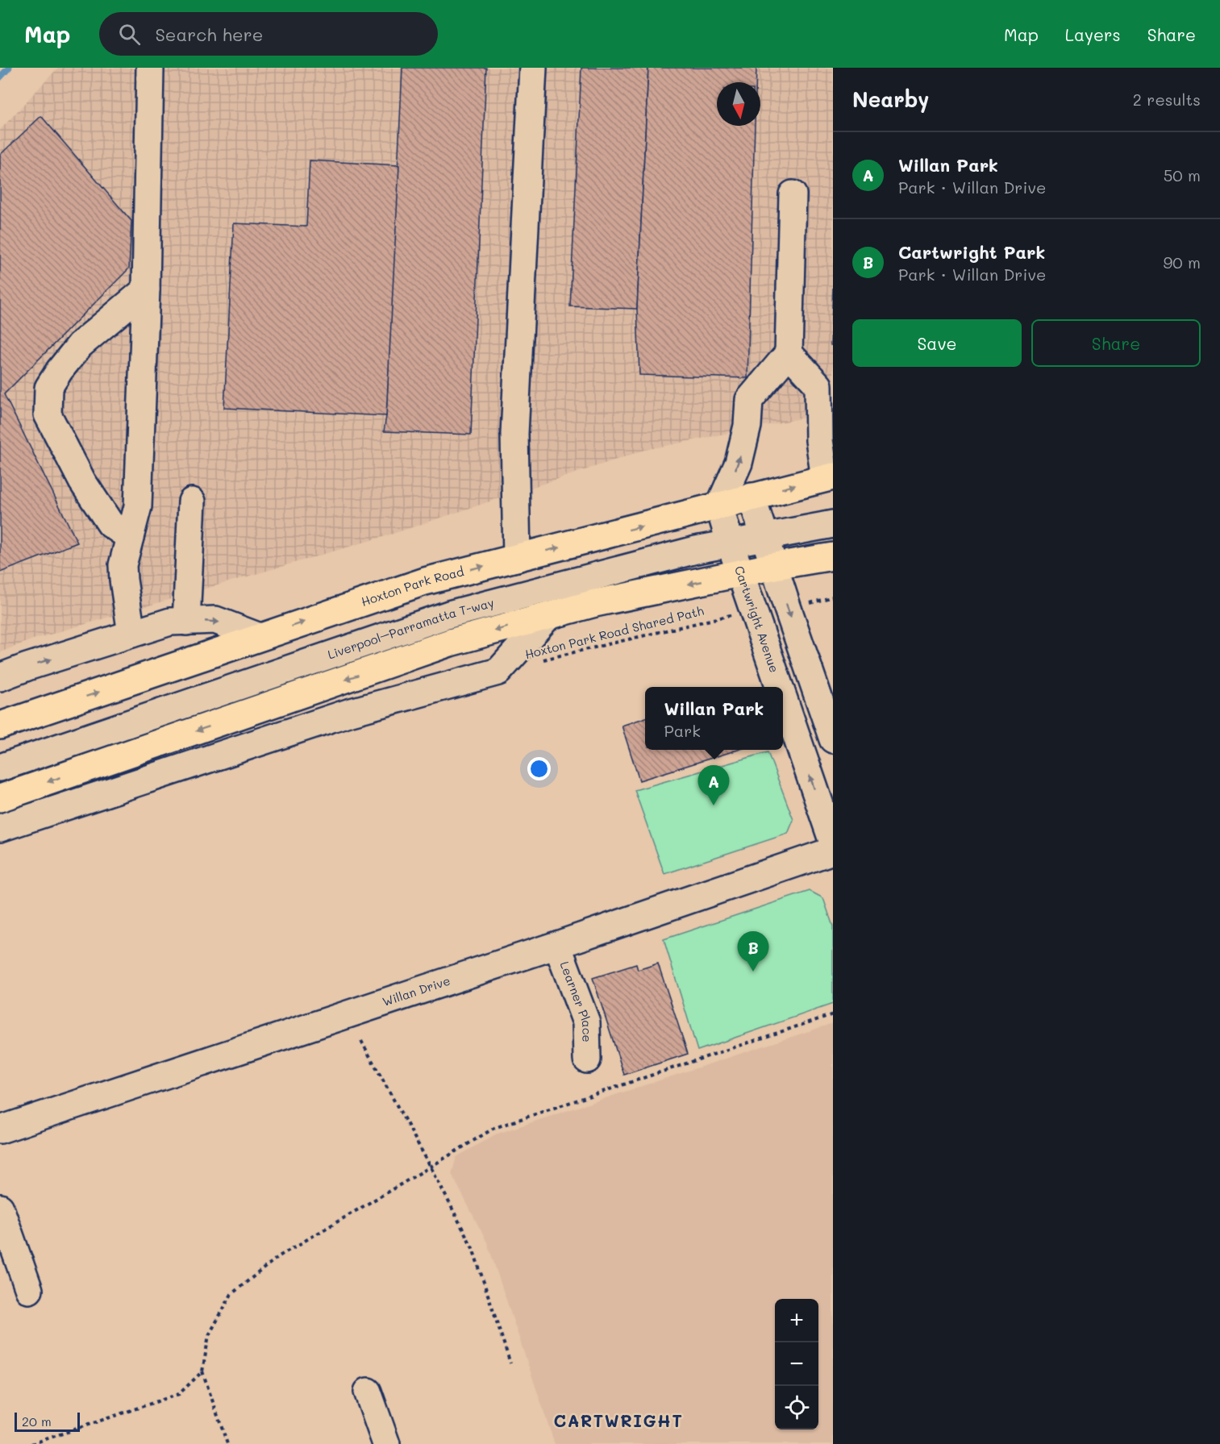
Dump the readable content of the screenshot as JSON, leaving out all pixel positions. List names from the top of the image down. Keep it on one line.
{"streets":{"main road":["Hoxton Park Road"],"street":["Cartwright Avenue","Liverpool–Parramatta T-way","Willan Drive","Learner Place"],"path":["Hoxton Park Road Shared Path"]},"crossings":[["Hoxton Park Road","Cartwright Avenue"],["Cartwright Avenue","Liverpool–Parramatta T-way"],["Willan Drive","Learner Place"]],"districts":["CARTWRIGHT"],"scale_bar":"20 m","north":"bottom","page":{"header":"Map","search":"Search here","nav":["Map","Layers","Share"],"heading":["Nearby","2 results"],"list":[{"mark":"A","name":"Willan Park","note":"Park · Willan Drive","value":"50 m"},{"mark":"B","name":"Cartwright Park","note":"Park · Willan Drive","value":"90 m"}],"buttons":["Save","Share"],"popup":["Willan Park","Park"],"pins":["A","B"],"map_buttons":["+","−"],"scale":"20 m"}}
